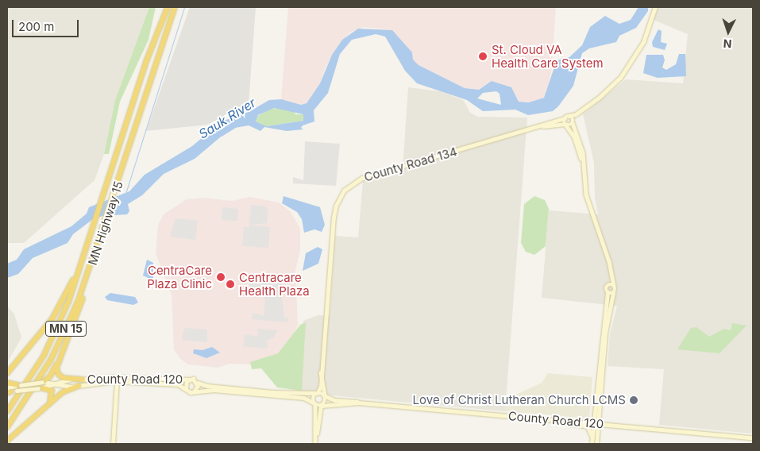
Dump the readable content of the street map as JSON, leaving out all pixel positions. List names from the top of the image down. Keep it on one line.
{"streets":{"highway":["MN Highway 15","MN 15"],"street":["County Road 134","County Road 120"]},"crossings":[["County Road 134","County Road 120"]],"water":["Sauk River"],"places":["St. Cloud VA Health Care System","CentraCare Plaza Clinic","Centracare Health Plaza","Love of Christ Lutheran Church LCMS"],"scale_bar":"200 m","north":"bottom"}
